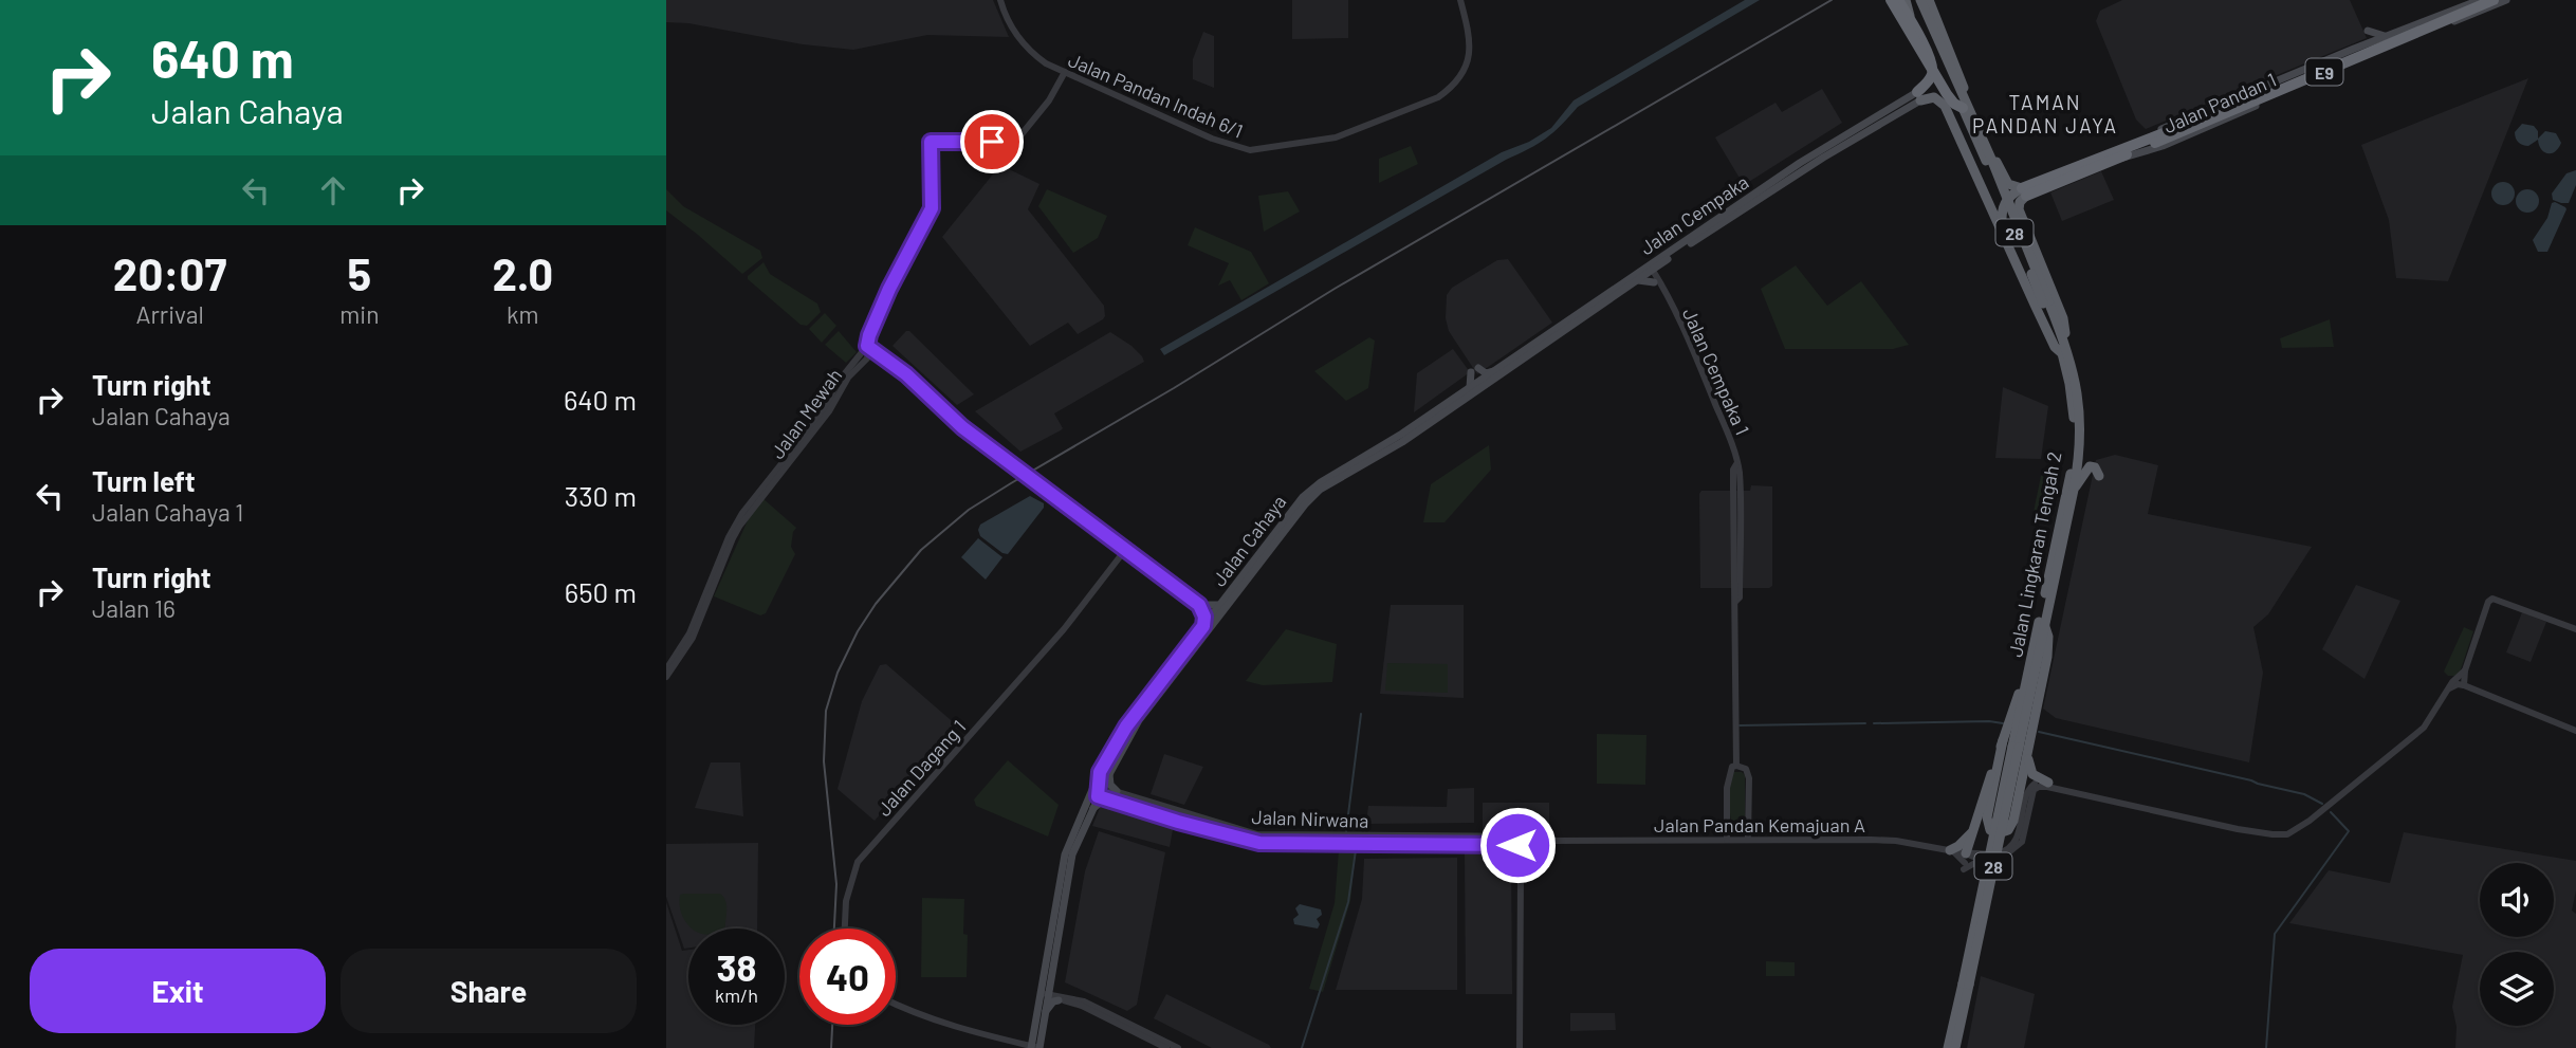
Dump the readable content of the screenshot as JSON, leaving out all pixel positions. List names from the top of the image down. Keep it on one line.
{"streets":{"highway":["E9","Jalan Pandan 1","28","Jalan Lingkaran Tengah 2"],"main road":["Jalan Cempaka","Jalan Cahaya"],"street":["Jalan Pandan Indah 6/1","Jalan Cempaka 1","Jalan Mewah","Jalan Dagang 1","Jalan Nirwana","Jalan Pandan Kemajuan A"]},"crossings":[["E9","Jalan Pandan 1"],["Jalan Cempaka","Jalan Cempaka 1"],["Jalan Cempaka","Jalan Cahaya"],["Jalan Cahaya","Jalan Nirwana"],["Jalan Nirwana","Jalan Pandan Kemajuan A"]],"districts":["TAMAN PANDAN JAYA"],"page":{"turn":["640 m","Jalan Cahaya"],"eta":["20:07","Arrival","5","min","2.0","km"],"list":[{"name":"Turn right","note":"Jalan Cahaya","value":"640 m"},{"name":"Turn left","note":"Jalan Cahaya 1","value":"330 m"},{"name":"Turn right","note":"Jalan 16","value":"650 m"}],"speed":"38 km/h","limit":"40","buttons":["Exit","Share"]}}
